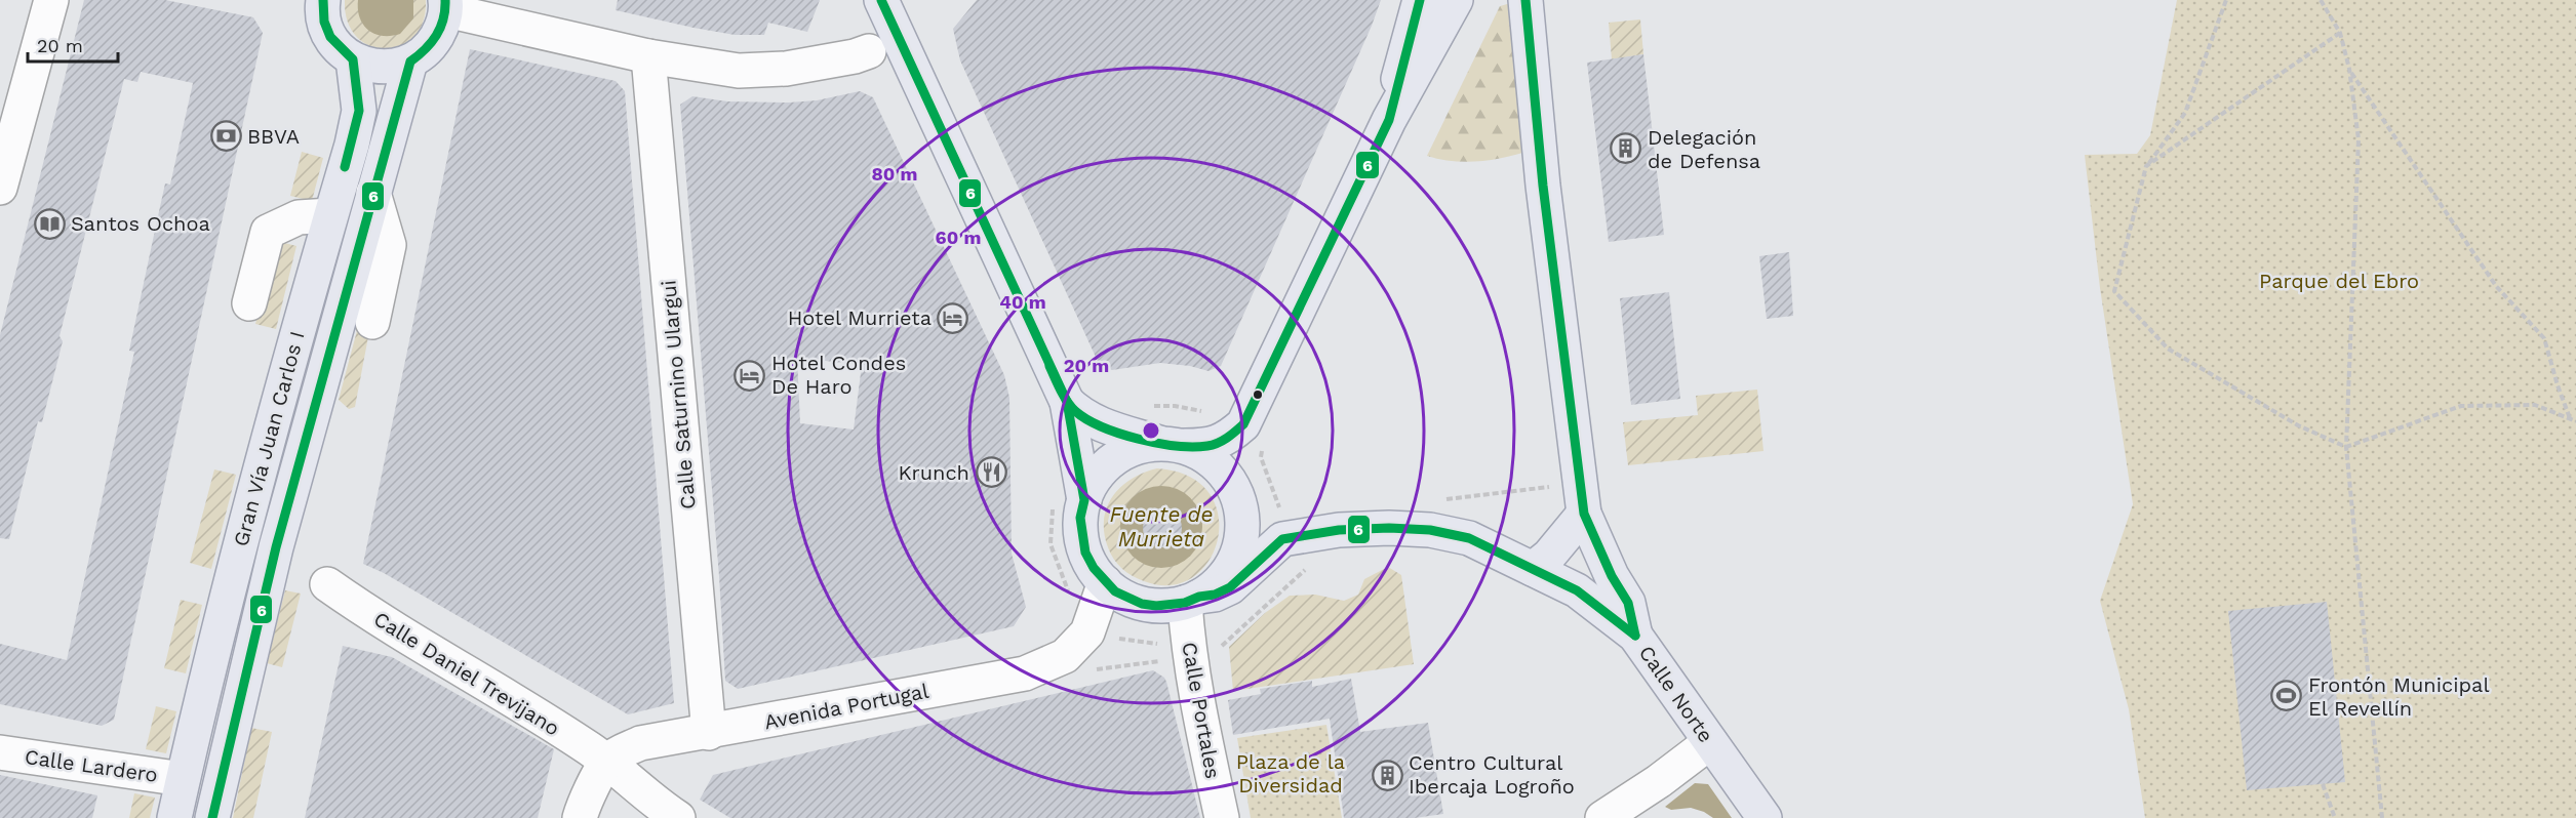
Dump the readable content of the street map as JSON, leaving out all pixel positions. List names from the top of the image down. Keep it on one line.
{"streets":{"main road":["Gran Vía Juan Carlos I","Calle Norte"],"street":["Calle Saturnino Ulargui","Calle Daniel Trevijano","Avenida Portugal","Calle Portales","Calle Lardero"]},"crossings":[["Calle Saturnino Ulargui","Avenida Portugal"],["Gran Vía Juan Carlos I","Calle Lardero"],["Calle Daniel Trevijano","Avenida Portugal"],["Avenida Portugal","Calle Portales"]],"water":["Fuente de Murrieta"],"parks":["Parque del Ebro","Plaza de la Diversidad"],"places":{"bank":["BBVA"],"building":["Delegación de Defensa","Centro Cultural Ibercaja Logroño"],"library":["Santos Ochoa"],"hotel":["Hotel Murrieta","Hotel Condes De Haro"],"restaurant":["Krunch"],"sports":["Frontón Municipal El Revellín"]},"lines":["transit line 6"],"scale_bar":"20 m","rings":["80 m","60 m","40 m","20 m"]}
